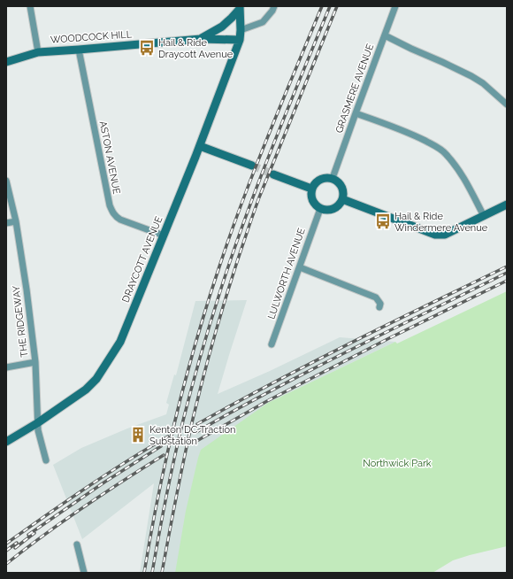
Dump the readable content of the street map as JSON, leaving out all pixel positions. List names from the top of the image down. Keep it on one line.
{"streets":{"street":["WOODCOCK HILL","GRASMERE AVENUE","ASTON AVENUE","DRAYCOTT AVENUE","LULWORTH AVENUE","THE RIDGEWAY"]},"crossings":[["WOODCOCK HILL","ASTON AVENUE"],["WOODCOCK HILL","DRAYCOTT AVENUE"],["GRASMERE AVENUE","LULWORTH AVENUE"],["ASTON AVENUE","DRAYCOTT AVENUE"],["DRAYCOTT AVENUE","THE RIDGEWAY"]],"parks":["Northwick Park"],"places":{"bus stop":["Hail & Ride Draycott Avenue","Hail & Ride Windermere Avenue"],"building":["Kenton DC Traction Substation"]}}
